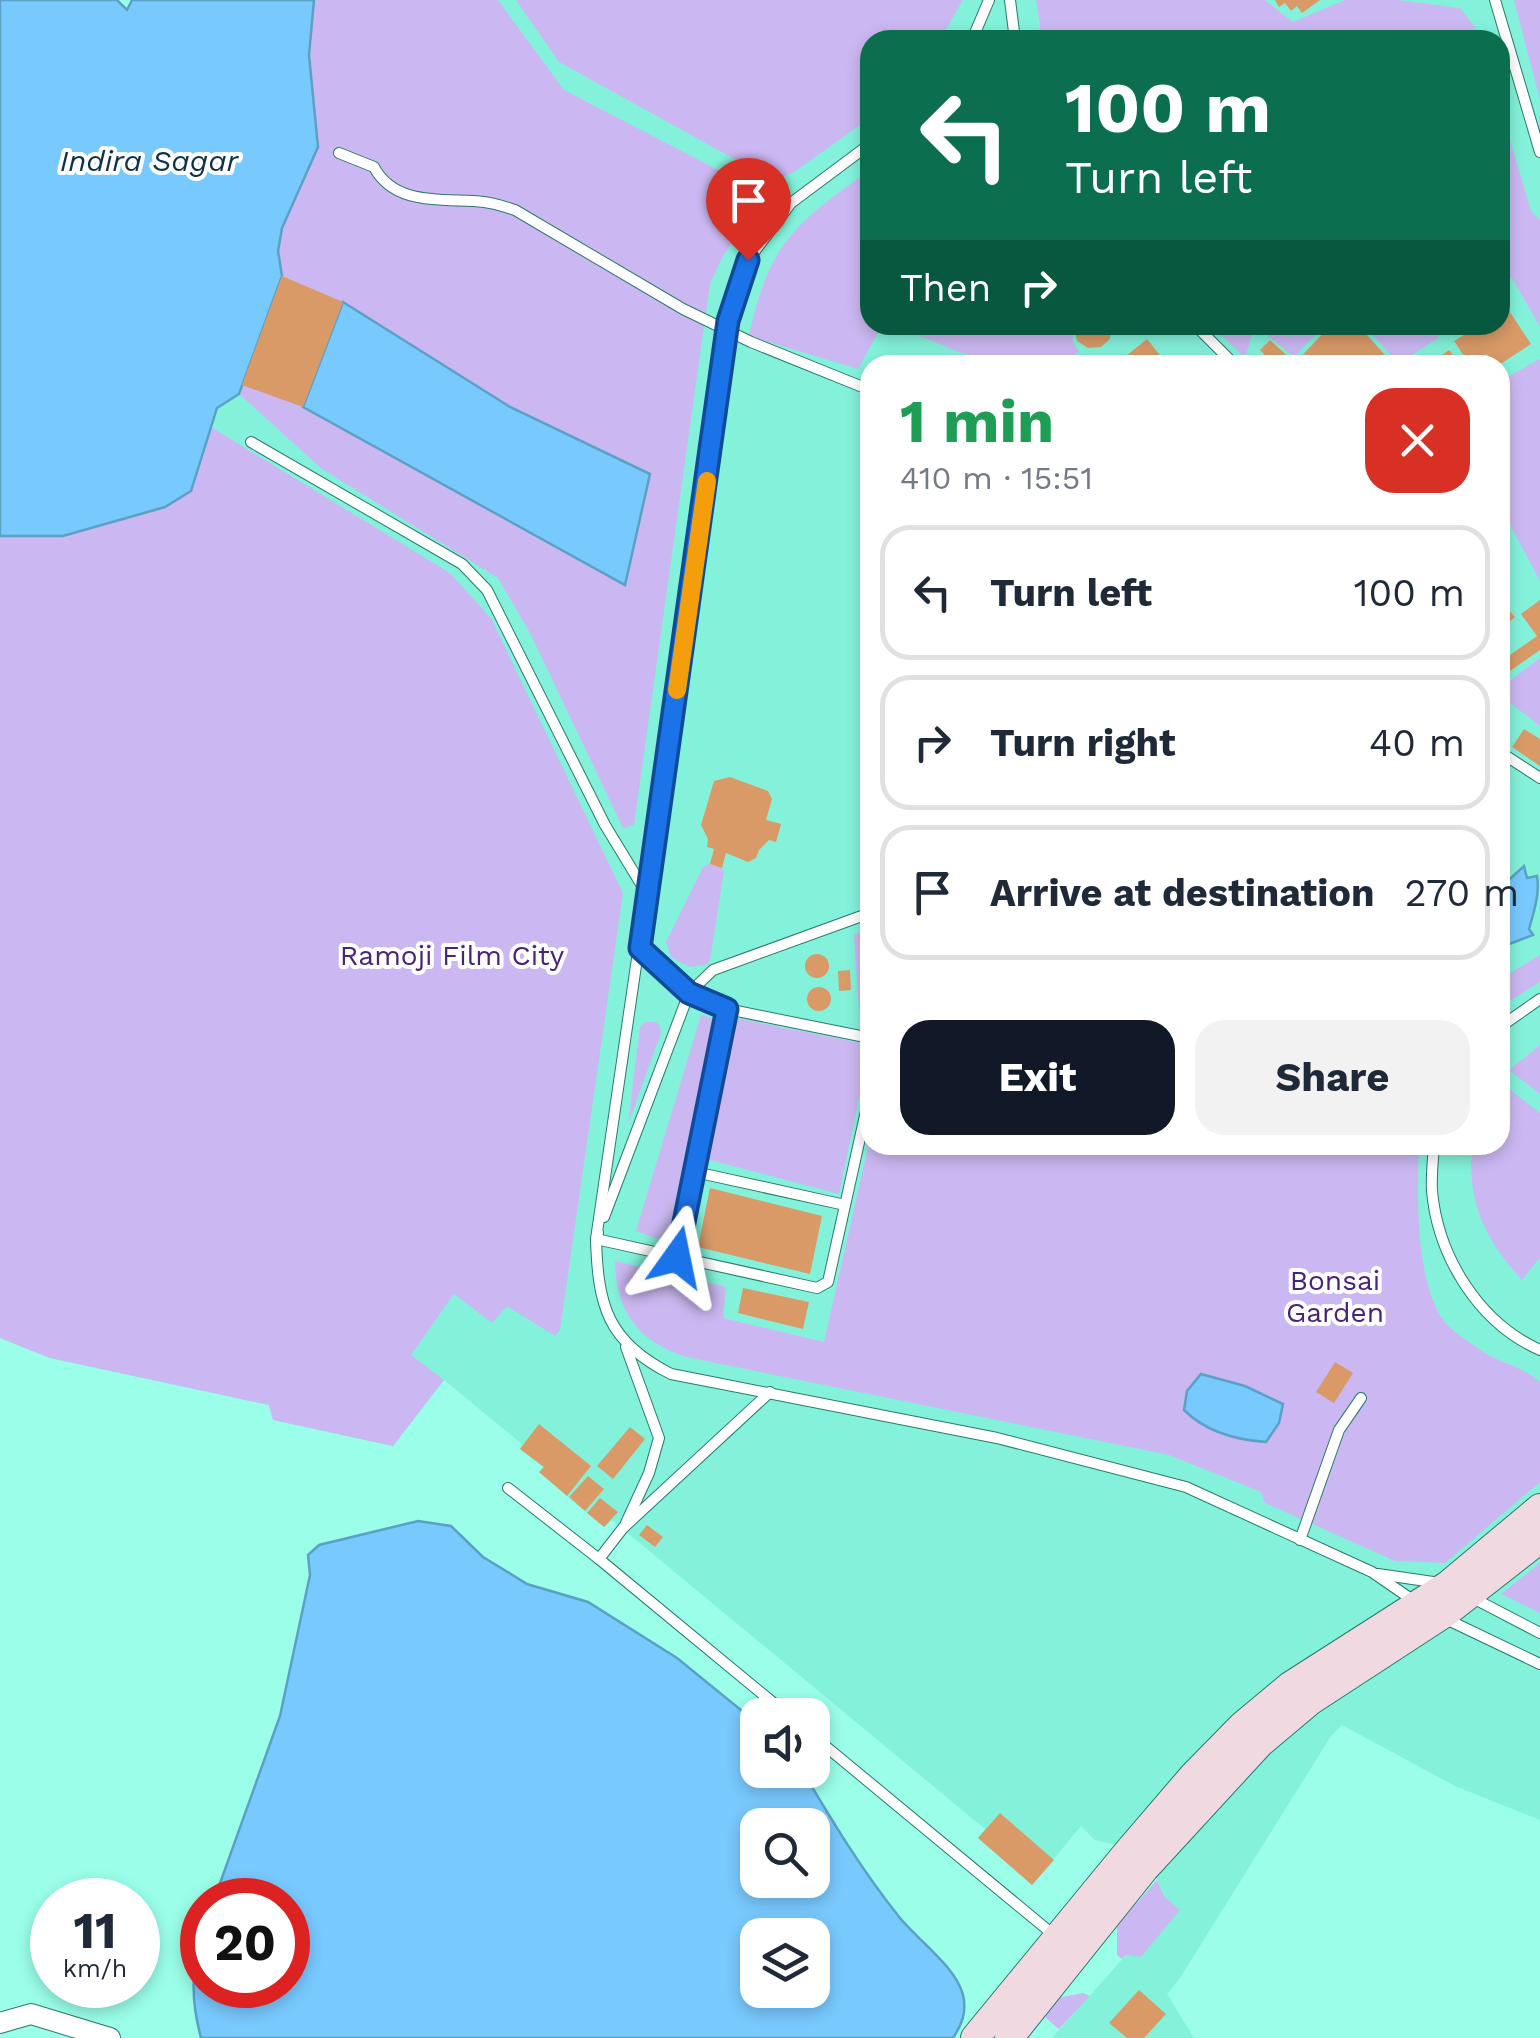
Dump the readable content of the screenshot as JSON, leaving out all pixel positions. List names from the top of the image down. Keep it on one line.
{"water":["Indira Sagar"],"parks":["Ramoji Film City","Bonsai Garden"],"page":{"turn":["100 m","Turn left"],"then":"Then","heading":["1 min","410 m · 15:51"],"list":[{"name":"Turn left","value":"100 m"},{"name":"Turn right","value":"40 m"},{"name":"Arrive at destination","value":"270 m"}],"buttons":["Exit","Share"],"speed":"11 km/h","limit":"20"}}
